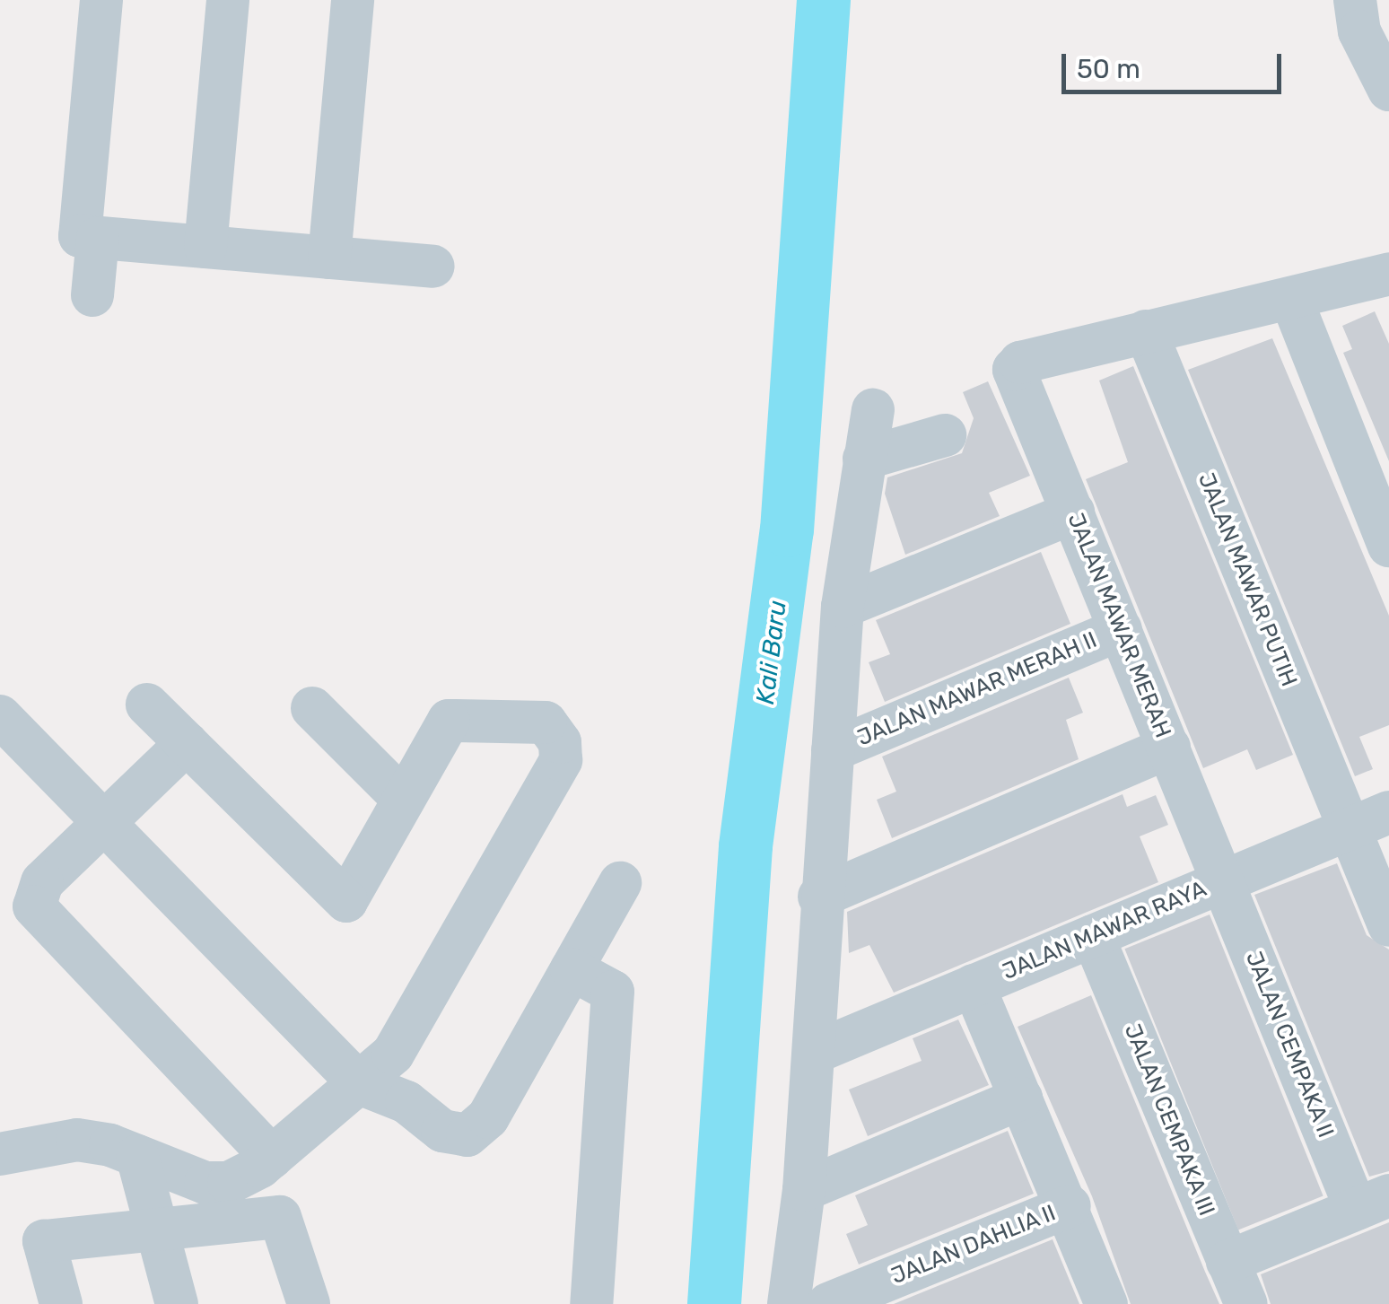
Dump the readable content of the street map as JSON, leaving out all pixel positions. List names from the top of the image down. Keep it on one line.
{"streets":{"street":["JALAN MAWAR PUTIH","JALAN MAWAR MERAH","JALAN MAWAR MERAH II","JALAN MAWAR RAYA","JALAN CEMPAKA II","JALAN CEMPAKA III","JALAN DAHLIA II"]},"crossings":[["JALAN MAWAR PUTIH","JALAN MAWAR MERAH"],["JALAN MAWAR PUTIH","JALAN MAWAR RAYA"],["JALAN MAWAR MERAH","JALAN MAWAR MERAH II"],["JALAN MAWAR MERAH","JALAN MAWAR RAYA"],["JALAN MAWAR MERAH","JALAN CEMPAKA II"],["JALAN MAWAR RAYA","JALAN CEMPAKA II"],["JALAN MAWAR RAYA","JALAN CEMPAKA III"]],"water":["Kali Baru"],"scale_bar":"50 m"}
